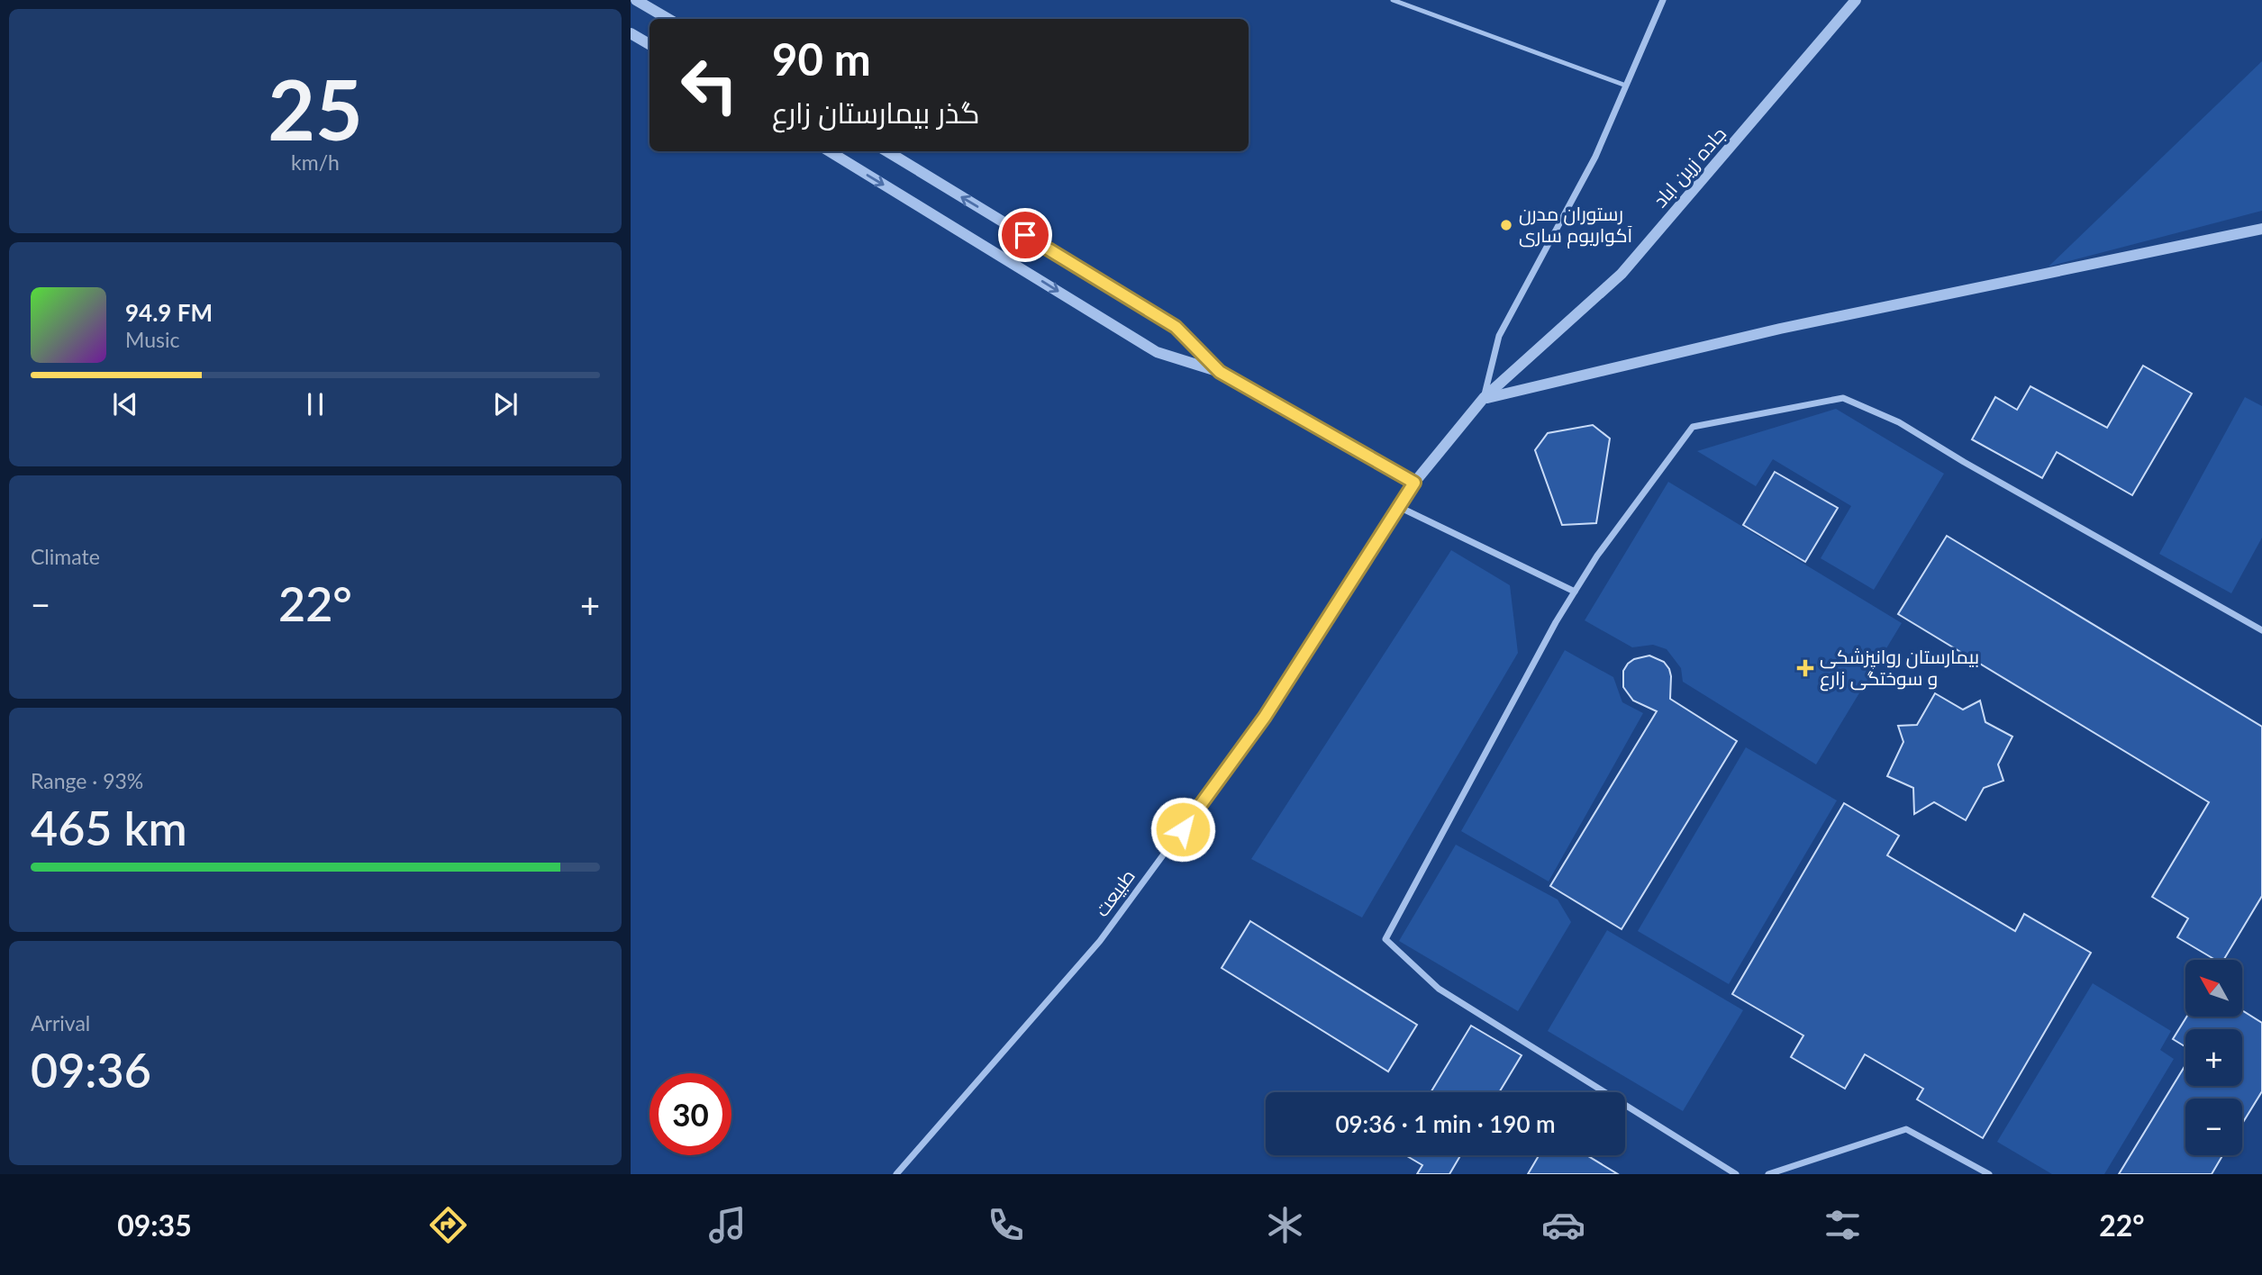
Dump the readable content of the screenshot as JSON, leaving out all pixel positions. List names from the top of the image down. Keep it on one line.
{"streets":{"street":["جاده زرین اباد","طبیعت"]},"crossings":[["جاده زرین اباد","طبیعت"]],"places":{"other":["رستوران مدرن آکواریوم ساری"],"health":["بیمارستان روانپزشکی و سوختگی زارع"]},"north":"top left","page":{"tile":[["25","km/h"],"Climate",["Range · 93%","465 km"],["Arrival","09:36"]],"turn":["90 m","گذر بیمارستان زارع"],"song":["94.9 FM","Music"],"heat":["−","22°","+"],"map_buttons":["+","−"],"limit":"30","trip":"09:36 · 1 min · 190 m","tabs":["09:35","22°"]}}
